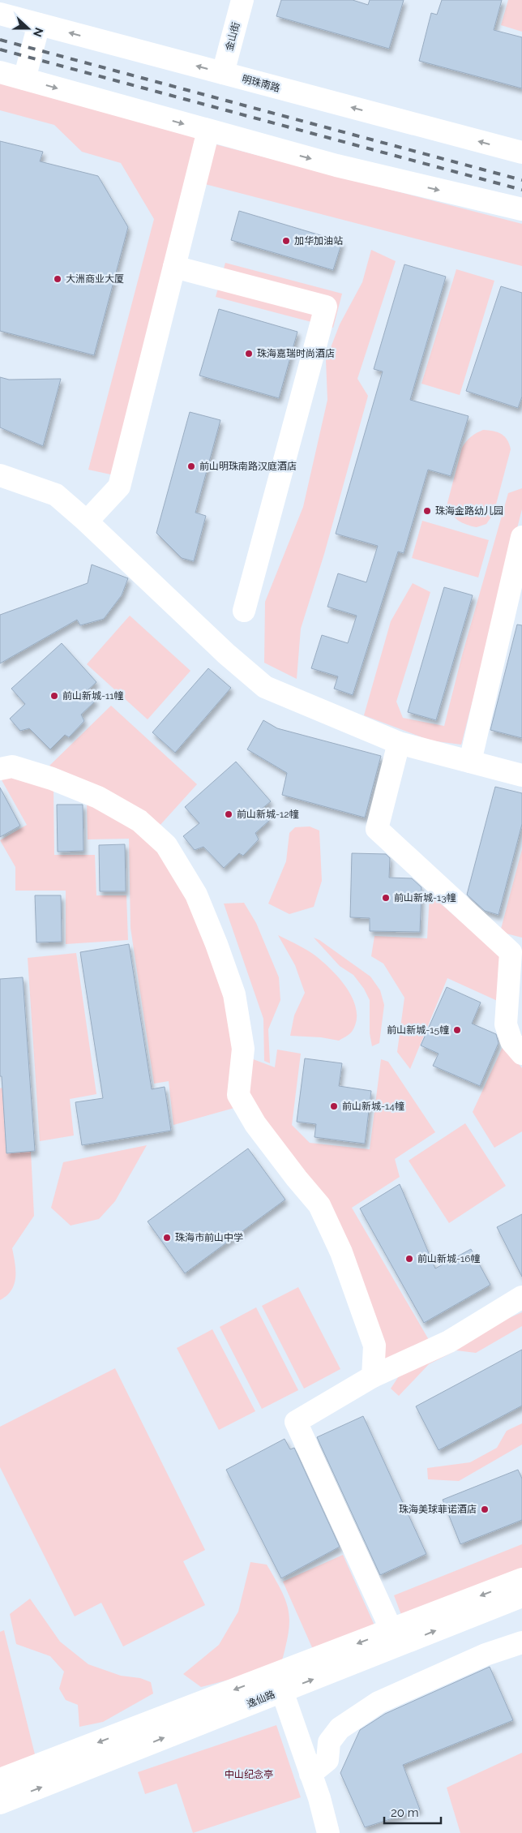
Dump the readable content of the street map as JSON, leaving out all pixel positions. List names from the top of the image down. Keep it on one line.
{"streets":{"main road":["金山街","明珠南路","逸仙路"]},"crossings":[["金山街","明珠南路"]],"parks":["中山纪念亭"],"places":["加华加油站","大洲商业大厦","珠海嘉瑞时尚酒店","前山明珠南路汉庭酒店","珠海金路幼儿园","前山新城-11幢","前山新城-12幢","前山新城-13幢","前山新城-15幢","前山新城-14幢","珠海市前山中学","前山新城-16幢","珠海美球菲诺酒店"],"scale_bar":"20 m","north":"right"}
